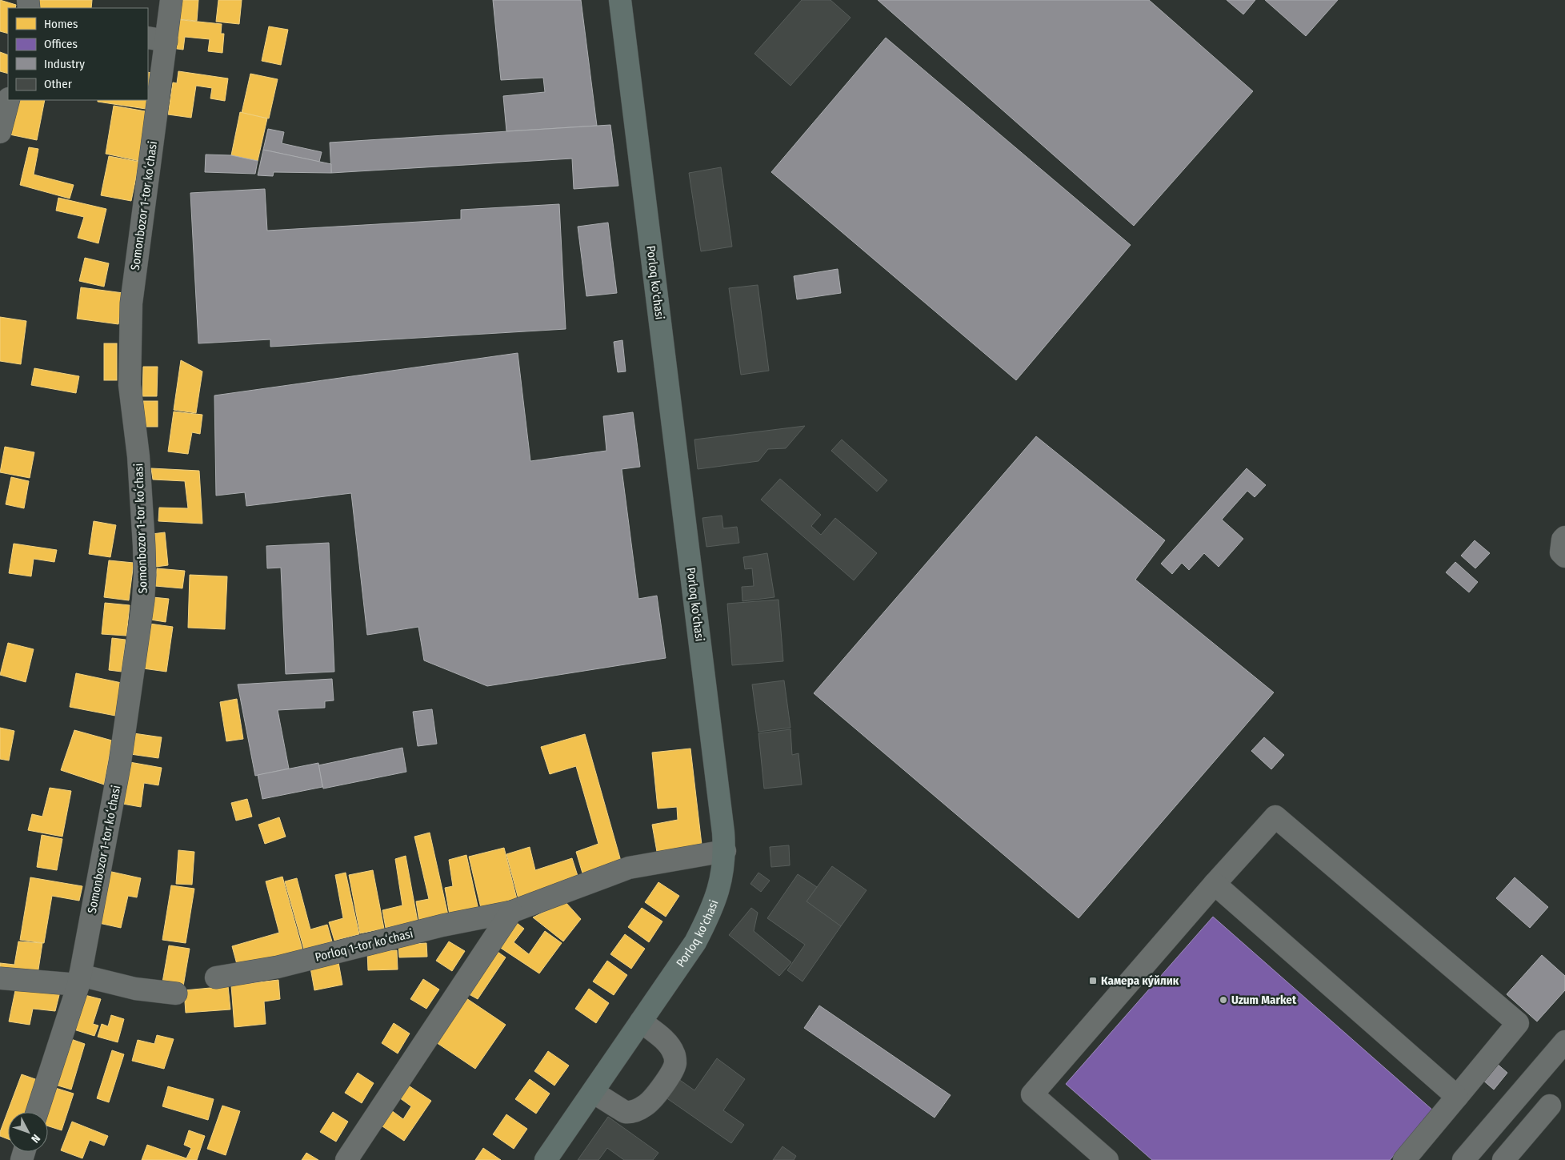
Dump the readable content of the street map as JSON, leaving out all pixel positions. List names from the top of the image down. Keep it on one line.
{"streets":{"main road":["Porloq ko'chasi"],"street":["Somonbozor 1-tor koʻchasi","Porloq 1-tor koʻchasi"]},"crossings":[["Porloq ko'chasi","Porloq 1-tor koʻchasi"]],"places":{"transit":["Камера ку́йлик"],"other":["Uzum Market"]},"legend":["Homes","Offices","Industry","Other"],"north":"bottom right"}
